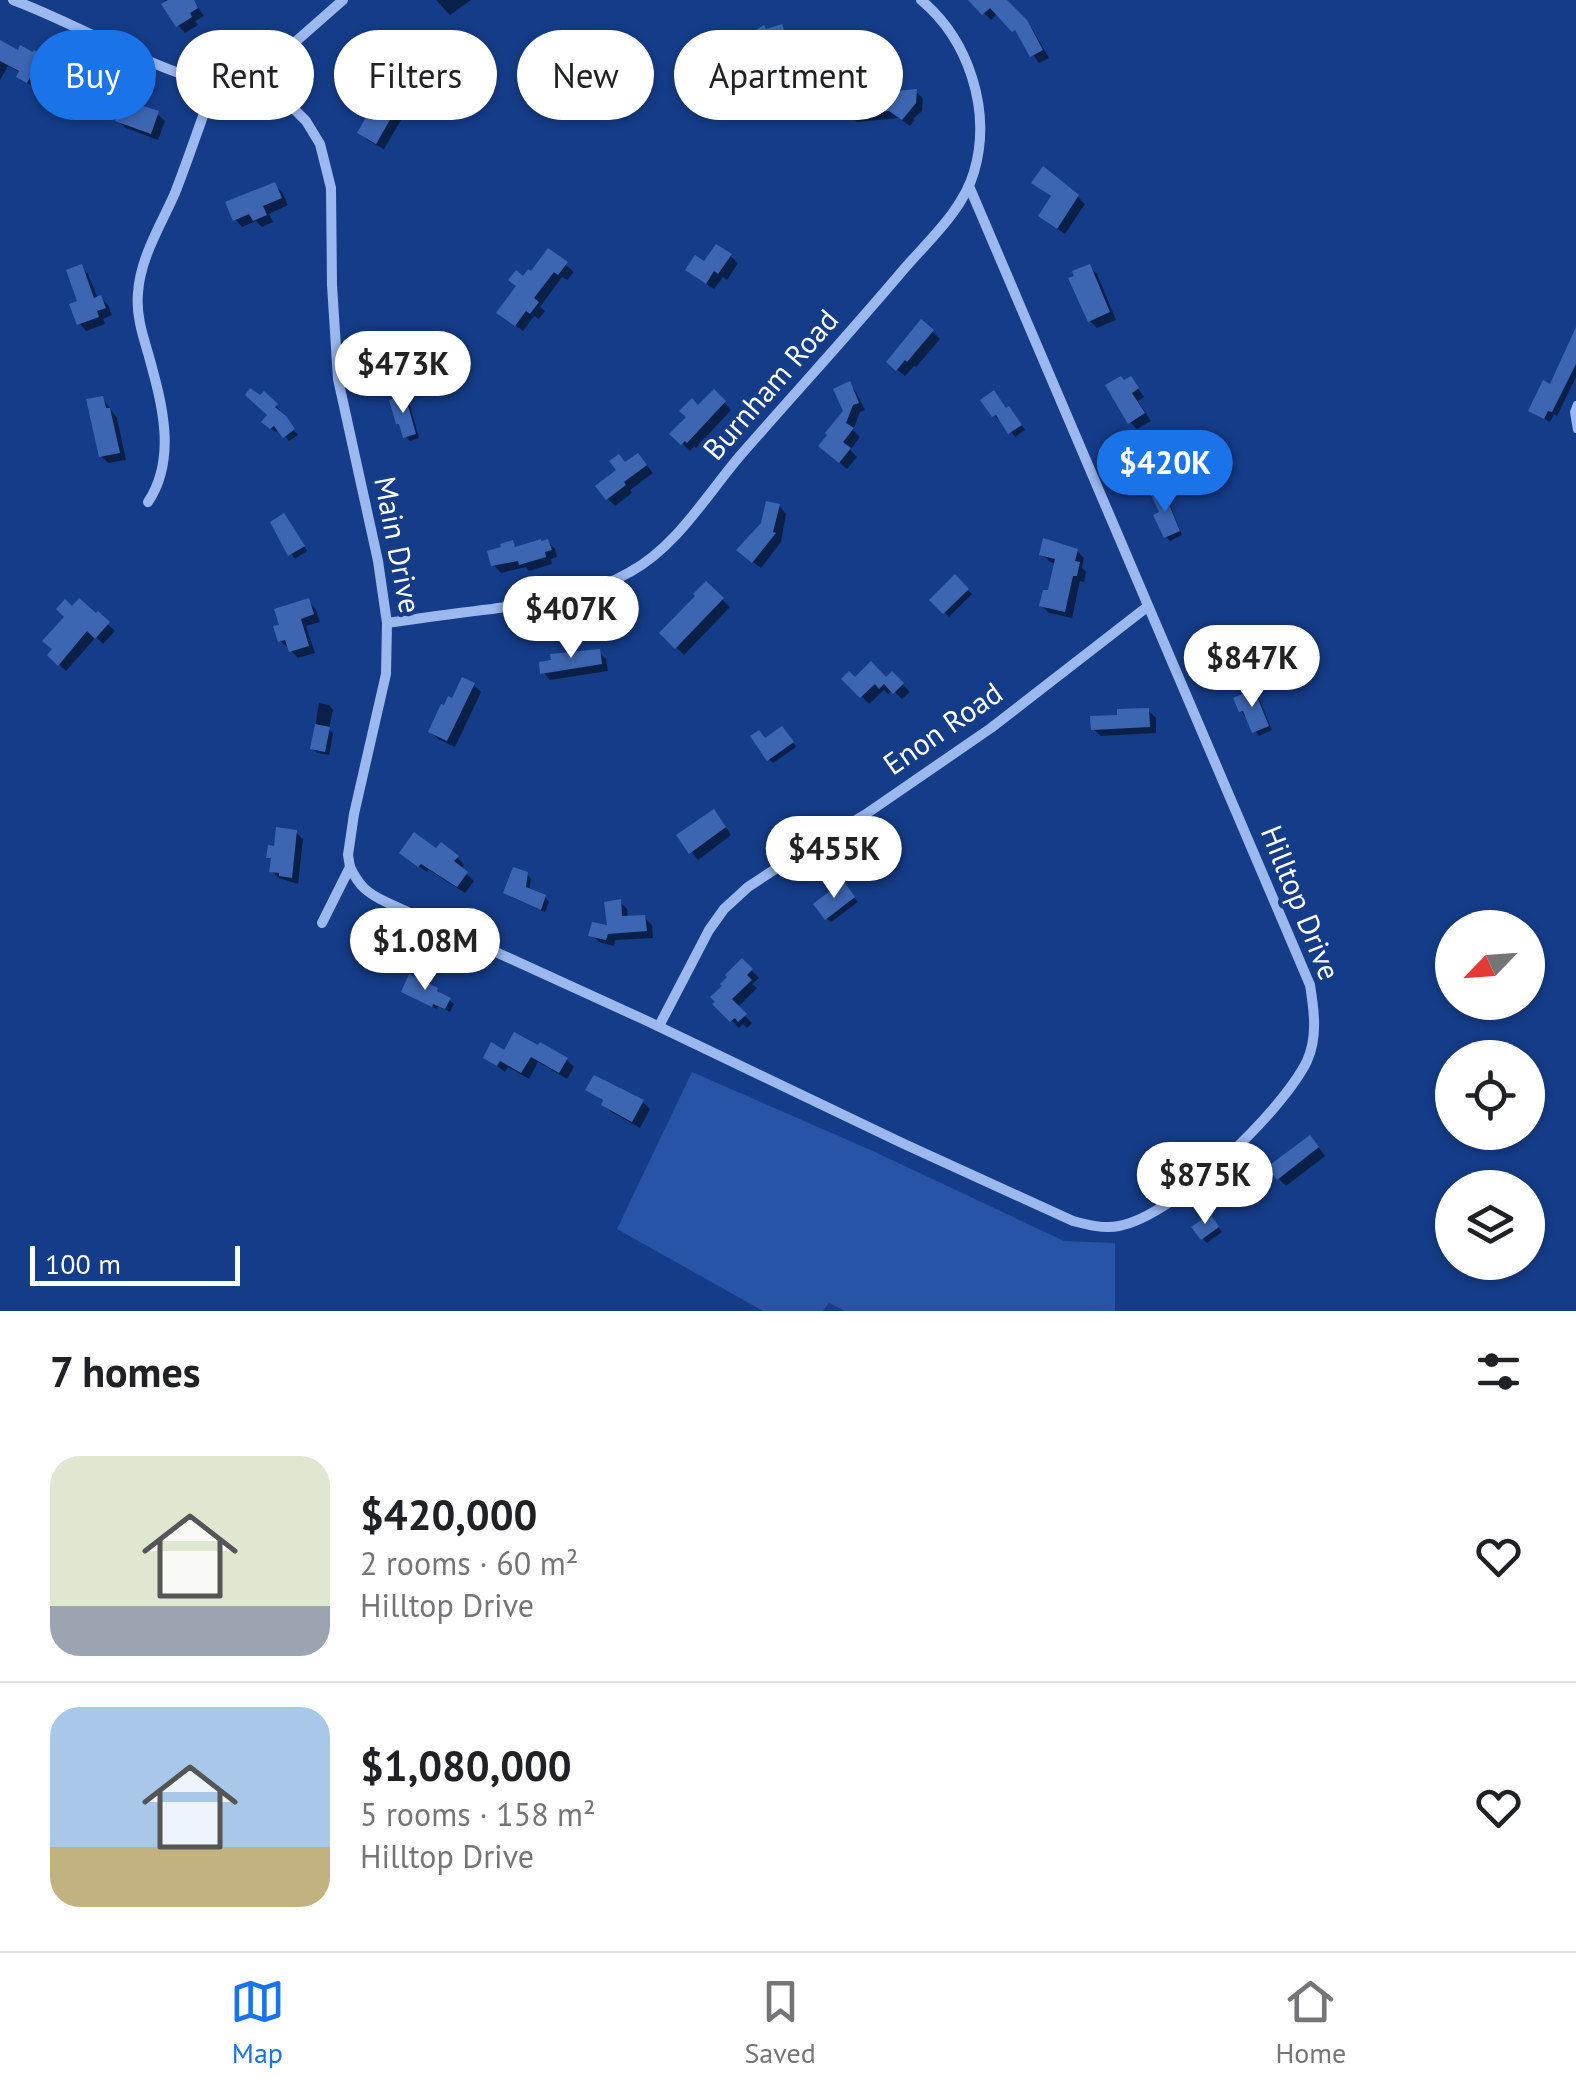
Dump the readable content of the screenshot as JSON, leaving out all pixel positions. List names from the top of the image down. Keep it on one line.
{"streets":{"street":["Burnham Road","Main Drive","Enon Road","Hilltop Drive"]},"crossings":[["Burnham Road","Main Drive"],["Burnham Road","Hilltop Drive"],["Main Drive","Hilltop Drive"],["Enon Road","Hilltop Drive"]],"scale_bar":"100 m","north":"bottom left","page":{"chip":["Buy","Rent","Filters","New","Apartment"],"price":["$473K","$420K","$407K","$847K","$455K","$1.08M","$875K"],"scale":"100 m","heading":"7 homes","list":[{"name":"$420,000","note":"2 rooms · 60 m² · Hilltop Drive"},{"name":"$1,080,000","note":"5 rooms · 158 m² · Hilltop Drive"}],"tabs":["Map","Saved","Home"]}}
